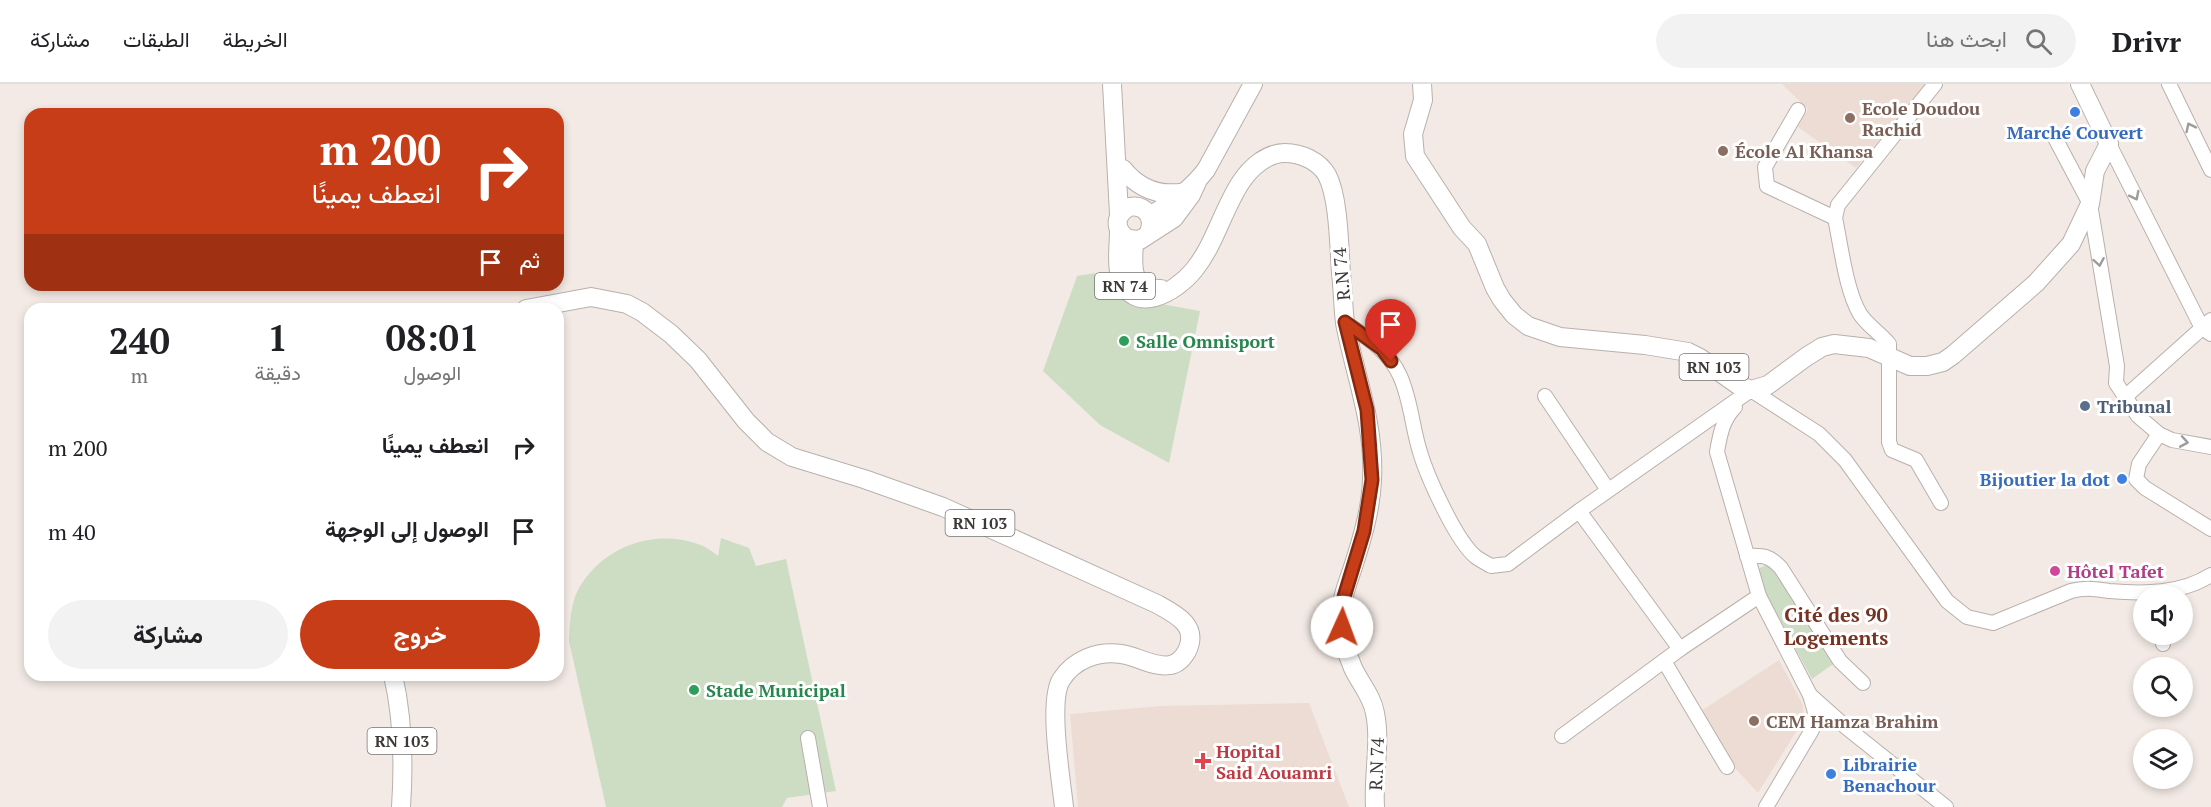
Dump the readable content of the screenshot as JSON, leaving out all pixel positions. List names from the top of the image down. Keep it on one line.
{"streets":{"main road":["R.N 74","RN 74","RN 103"]},"districts":["Cité des 90 Logements"],"places":{"other":["Marché Couvert","Ecole Doudou Rachid","École Al Khansa","Salle Omnisport","Tribunal","Bijoutier la dot","Hôtel Tafet","Stade Municipal","CEM Hamza Brahim","Librairie Benachour"],"health":["Hopital Said Aouamri"]},"page":{"header":"Drivr","search":"ابحث هنا","nav":["الخريطة","الطبقات","مشاركة"],"turn":["200 m","انعطف يمينًا"],"then":"ثم","eta":["08:01","الوصول","1","دقيقة","240","m"],"list":[{"name":"انعطف يمينًا","value":"200 m"},{"name":"الوصول إلى الوجهة","value":"40 m"}],"buttons":["خروج","مشاركة"]}}
